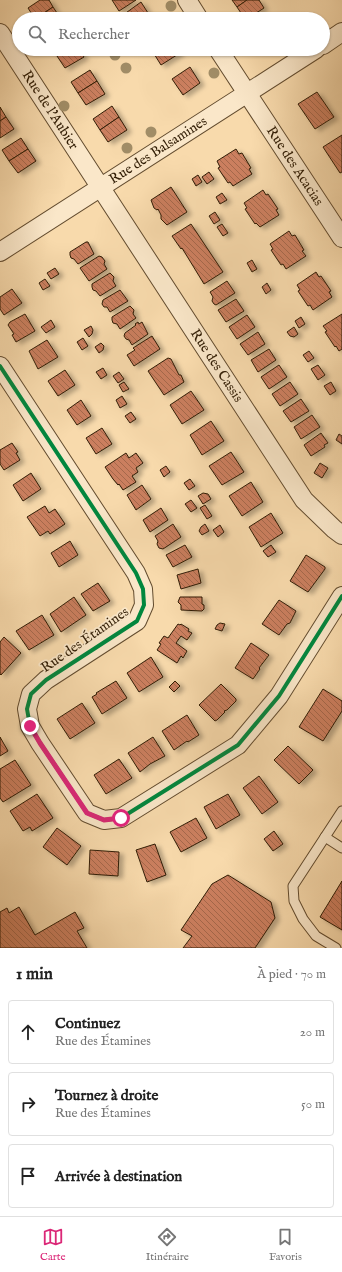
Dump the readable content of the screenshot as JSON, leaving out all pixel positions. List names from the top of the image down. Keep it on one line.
{"streets":{"street":["Rue de l'Aubier","Rue des Balsamines","Rue des Acacias","Rue des Cassis","Rue des Étamines"]},"crossings":[["Rue de l'Aubier","Rue des Balsamines"],["Rue de l'Aubier","Rue des Cassis"],["Rue des Balsamines","Rue des Acacias"],["Rue des Balsamines","Rue des Cassis"]],"page":{"search":"Rechercher","heading":["1 min","À pied · 70 m"],"list":[["Continuez","Rue des Étamines","20 m"],["Tournez à droite","Rue des Étamines","50 m"],"Arrivée à destination"],"nav":["Carte","Itinéraire","Favoris"]}}
